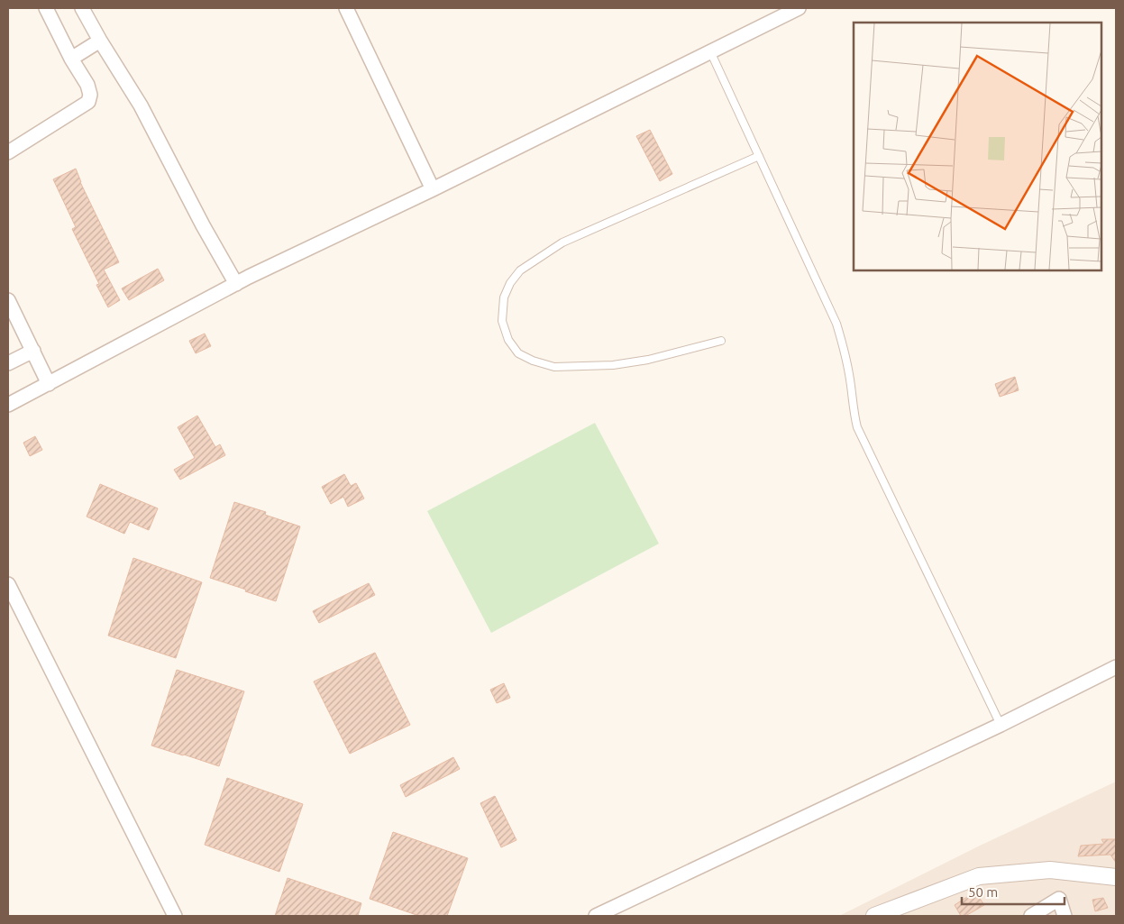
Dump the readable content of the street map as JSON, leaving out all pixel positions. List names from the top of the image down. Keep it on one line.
{"scale_bar":"50 m"}
